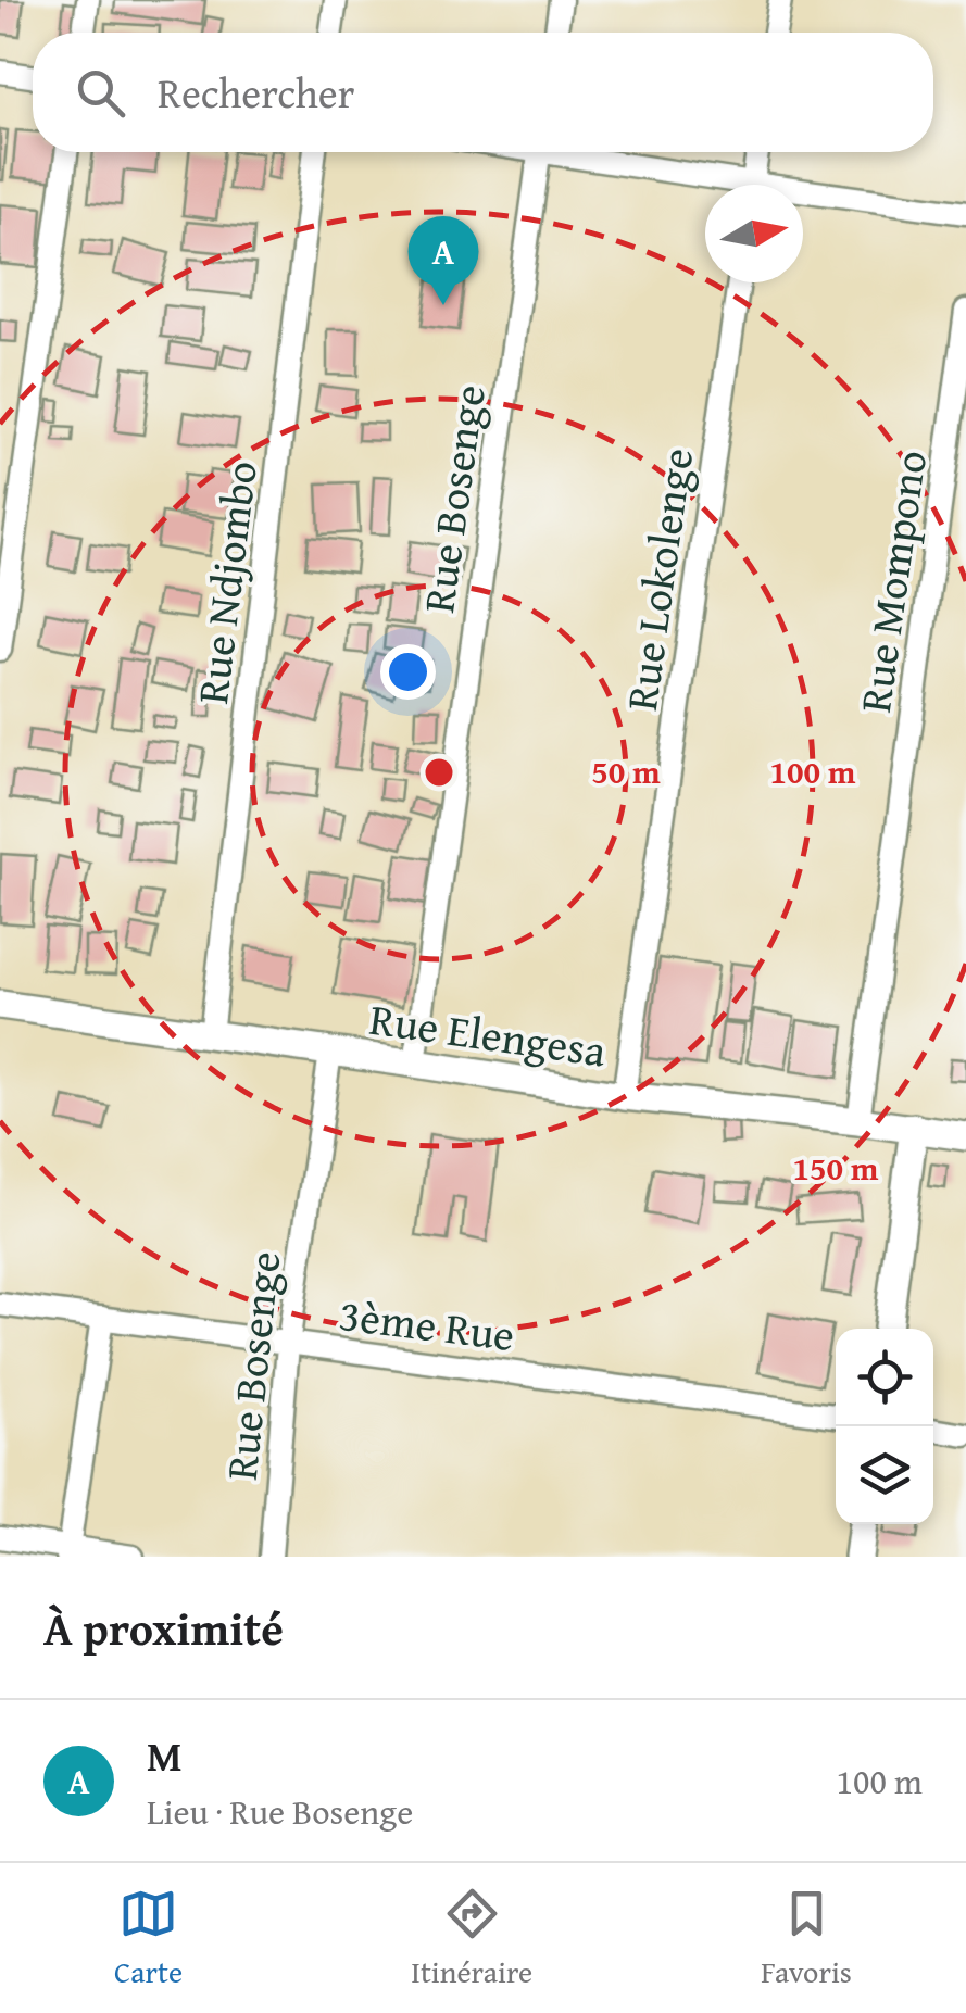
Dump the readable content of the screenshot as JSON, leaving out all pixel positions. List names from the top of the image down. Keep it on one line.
{"streets":{"street":["Rue Bosenge","Rue Lokolenge","Rue Mompono","Rue Ndjombo","Rue Elengesa","3ème Rue"]},"crossings":[["Rue Bosenge","Rue Elengesa"],["Rue Bosenge","3ème Rue"],["Rue Lokolenge","Rue Elengesa"],["Rue Mompono","Rue Elengesa"],["Rue Ndjombo","Rue Elengesa"]],"north":"right","page":{"search":"Rechercher","pins":"A","heading":"À proximité","list":[{"mark":"A","name":"M","note":"Lieu · Rue Bosenge","value":"100 m"}],"nav":["Carte","Itinéraire","Favoris"]},"rings":["50 m","100 m","150 m"]}
